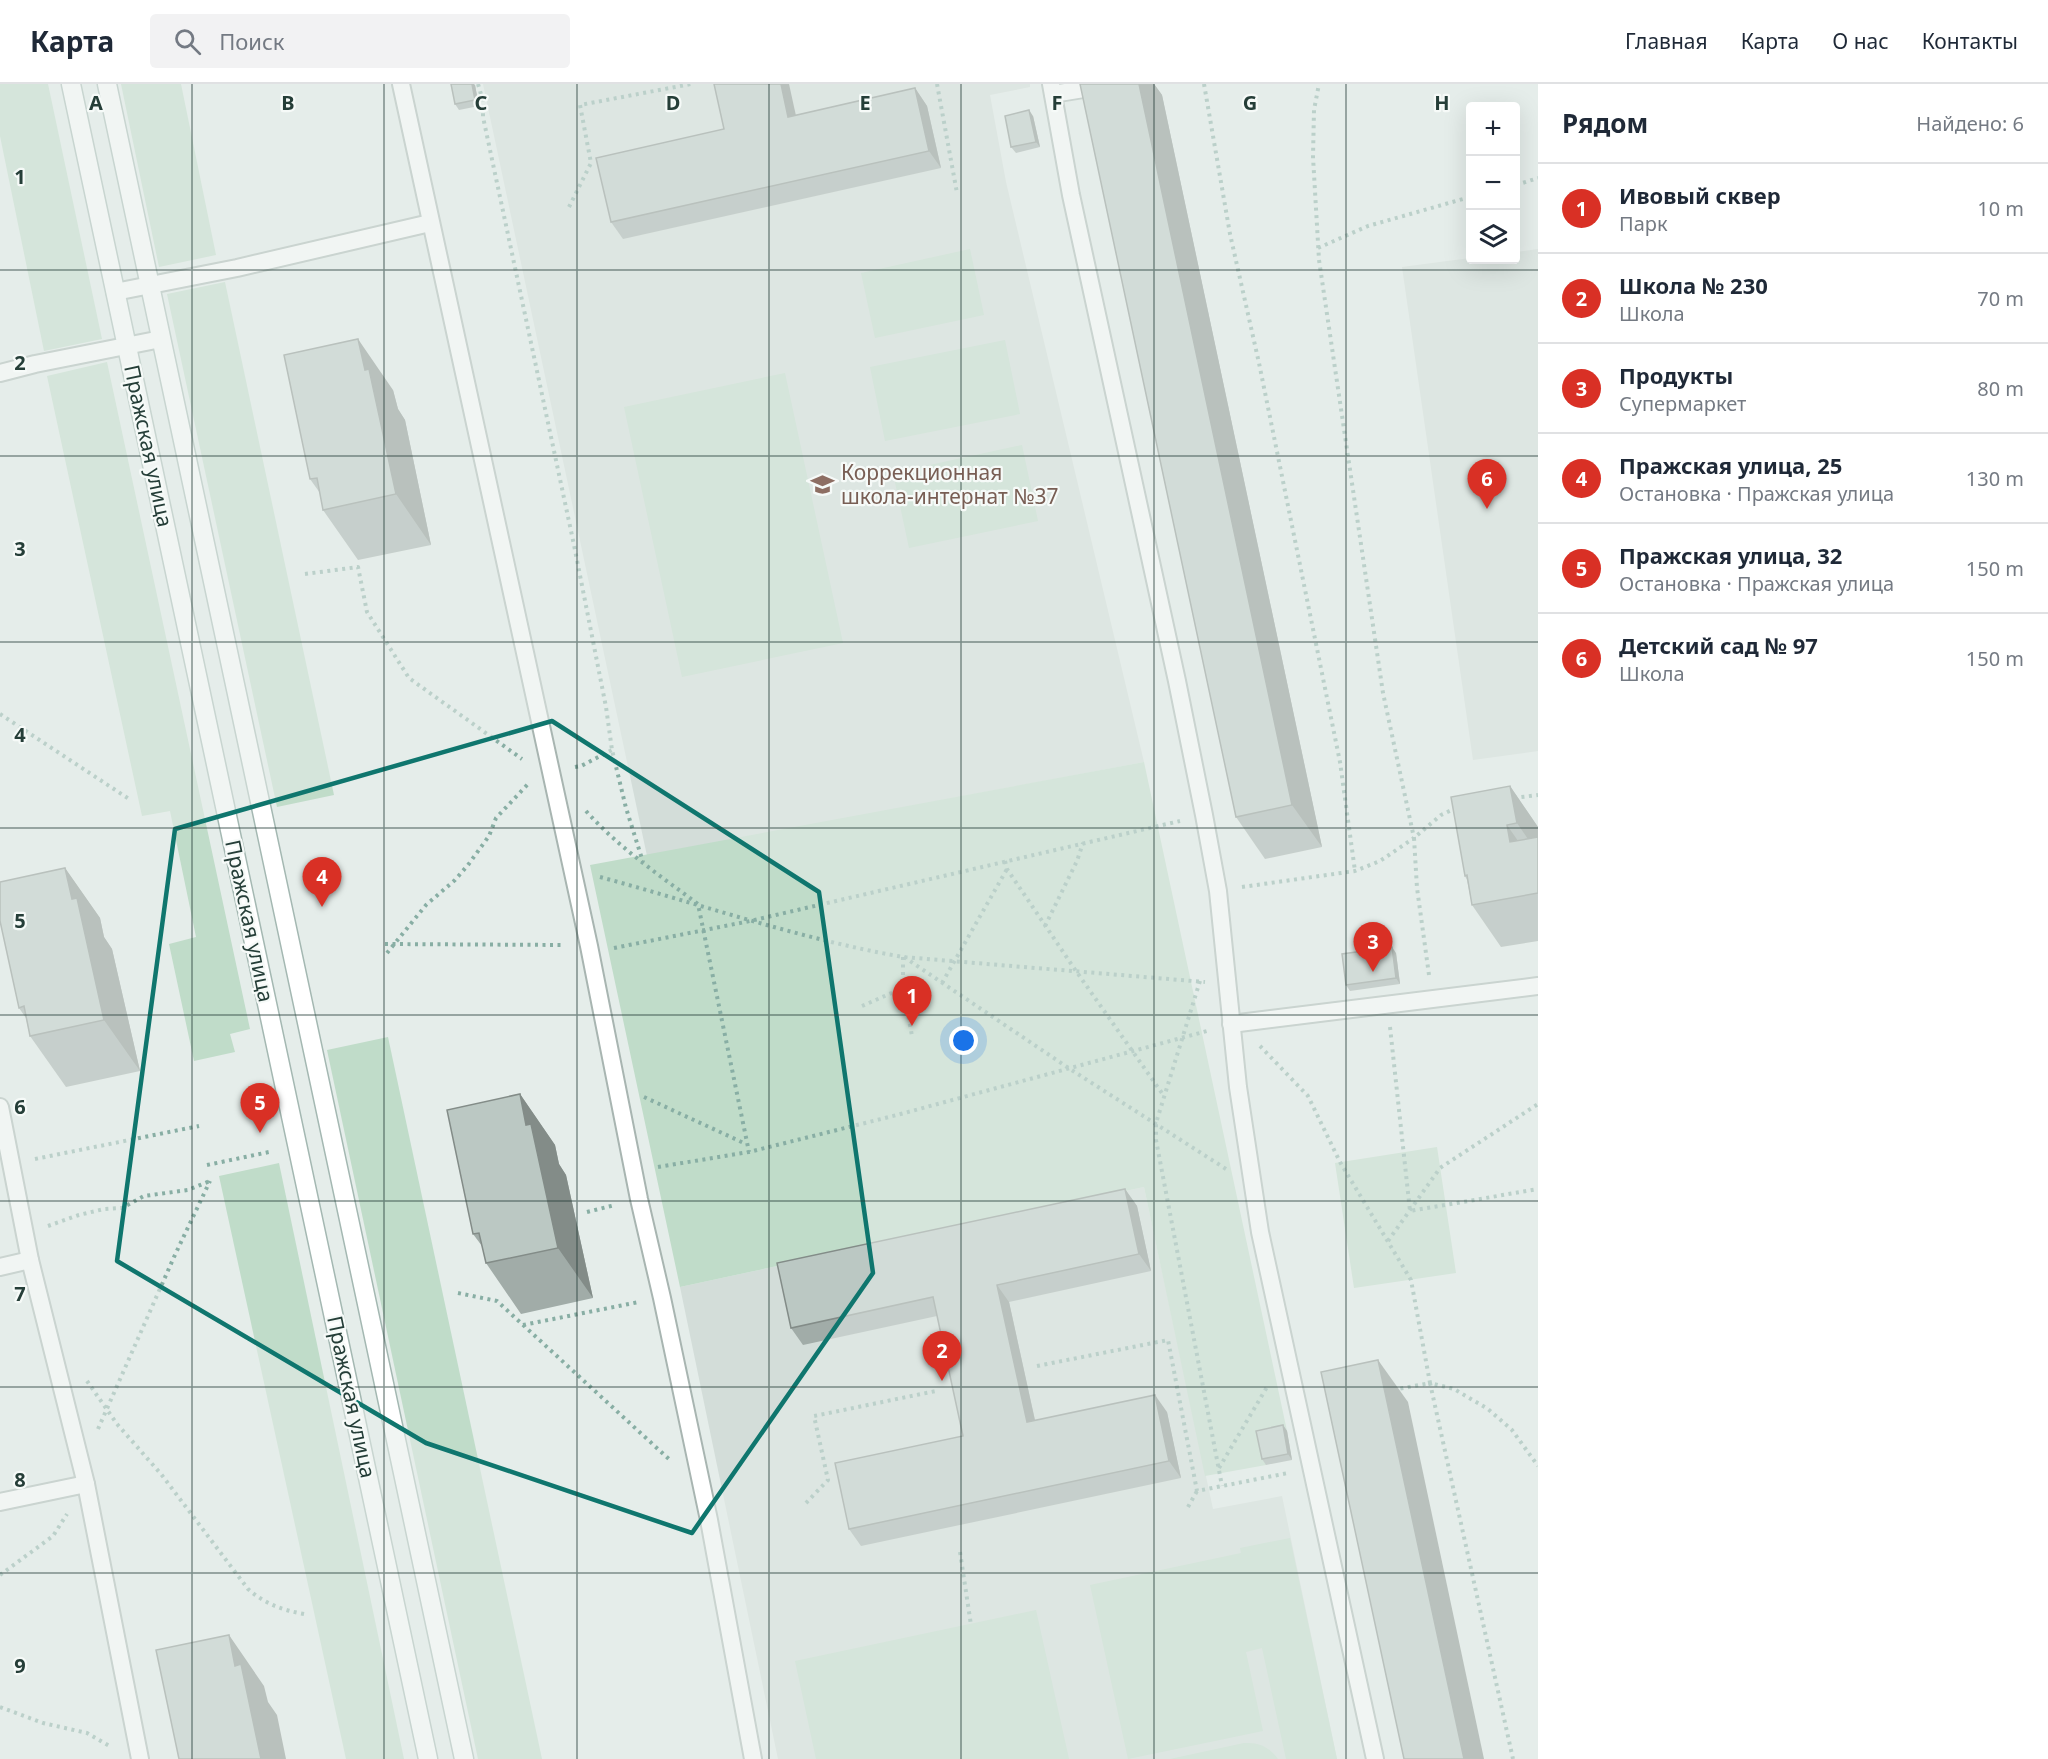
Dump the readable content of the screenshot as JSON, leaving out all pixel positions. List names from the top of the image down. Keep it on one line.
{"streets":{"street":["Пражская улица"]},"places":{"school or university":["Коррекционная школа-интернат №37"]},"page":{"header":"Карта","search":"Поиск","nav":["Главная","Карта","О нас","Контакты"],"heading":["Рядом","Найдено: 6"],"map_buttons":["+","−"],"list":[{"mark":"1","name":"Ивовый сквер","note":"Парк","value":"10 m"},{"mark":"2","name":"Школа № 230","note":"Школа","value":"70 m"},{"mark":"3","name":"Продукты","note":"Супермаркет","value":"80 m"},{"mark":"4","name":"Пражская улица, 25","note":"Остановка · Пражская улица","value":"130 m"},{"mark":"5","name":"Пражская улица, 32","note":"Остановка · Пражская улица","value":"150 m"},{"mark":"6","name":"Детский сад № 97","note":"Школа","value":"150 m"}],"pins":["6","4","3","1","5","2"]},"grid":{"columns":["A","B","C","D","E","F","G","H"],"rows":["1","2","3","4","5","6","7","8","9"]}}
